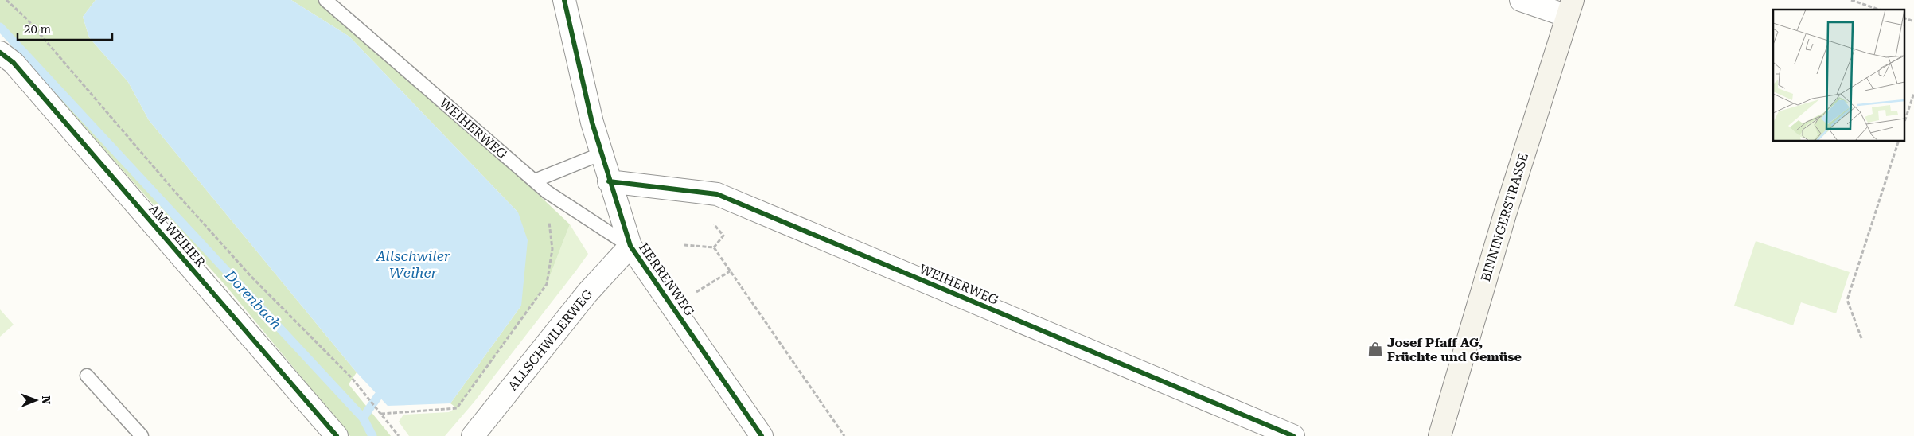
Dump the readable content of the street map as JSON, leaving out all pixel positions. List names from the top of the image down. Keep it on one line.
{"streets":{"street":["WEIHERWEG","BINNINGERSTRASSE","AM WEIHER","HERRENWEG","ALLSCHWILERWEG"]},"crossings":[["WEIHERWEG","HERRENWEG"],["WEIHERWEG","ALLSCHWILERWEG"],["HERRENWEG","ALLSCHWILERWEG"]],"water":["Allschwiler Weiher","Dorenbach"],"places":{"shop":["Josef Pfaff AG, Früchte und Gemüse"]},"scale_bar":"20 m","north":"right"}
